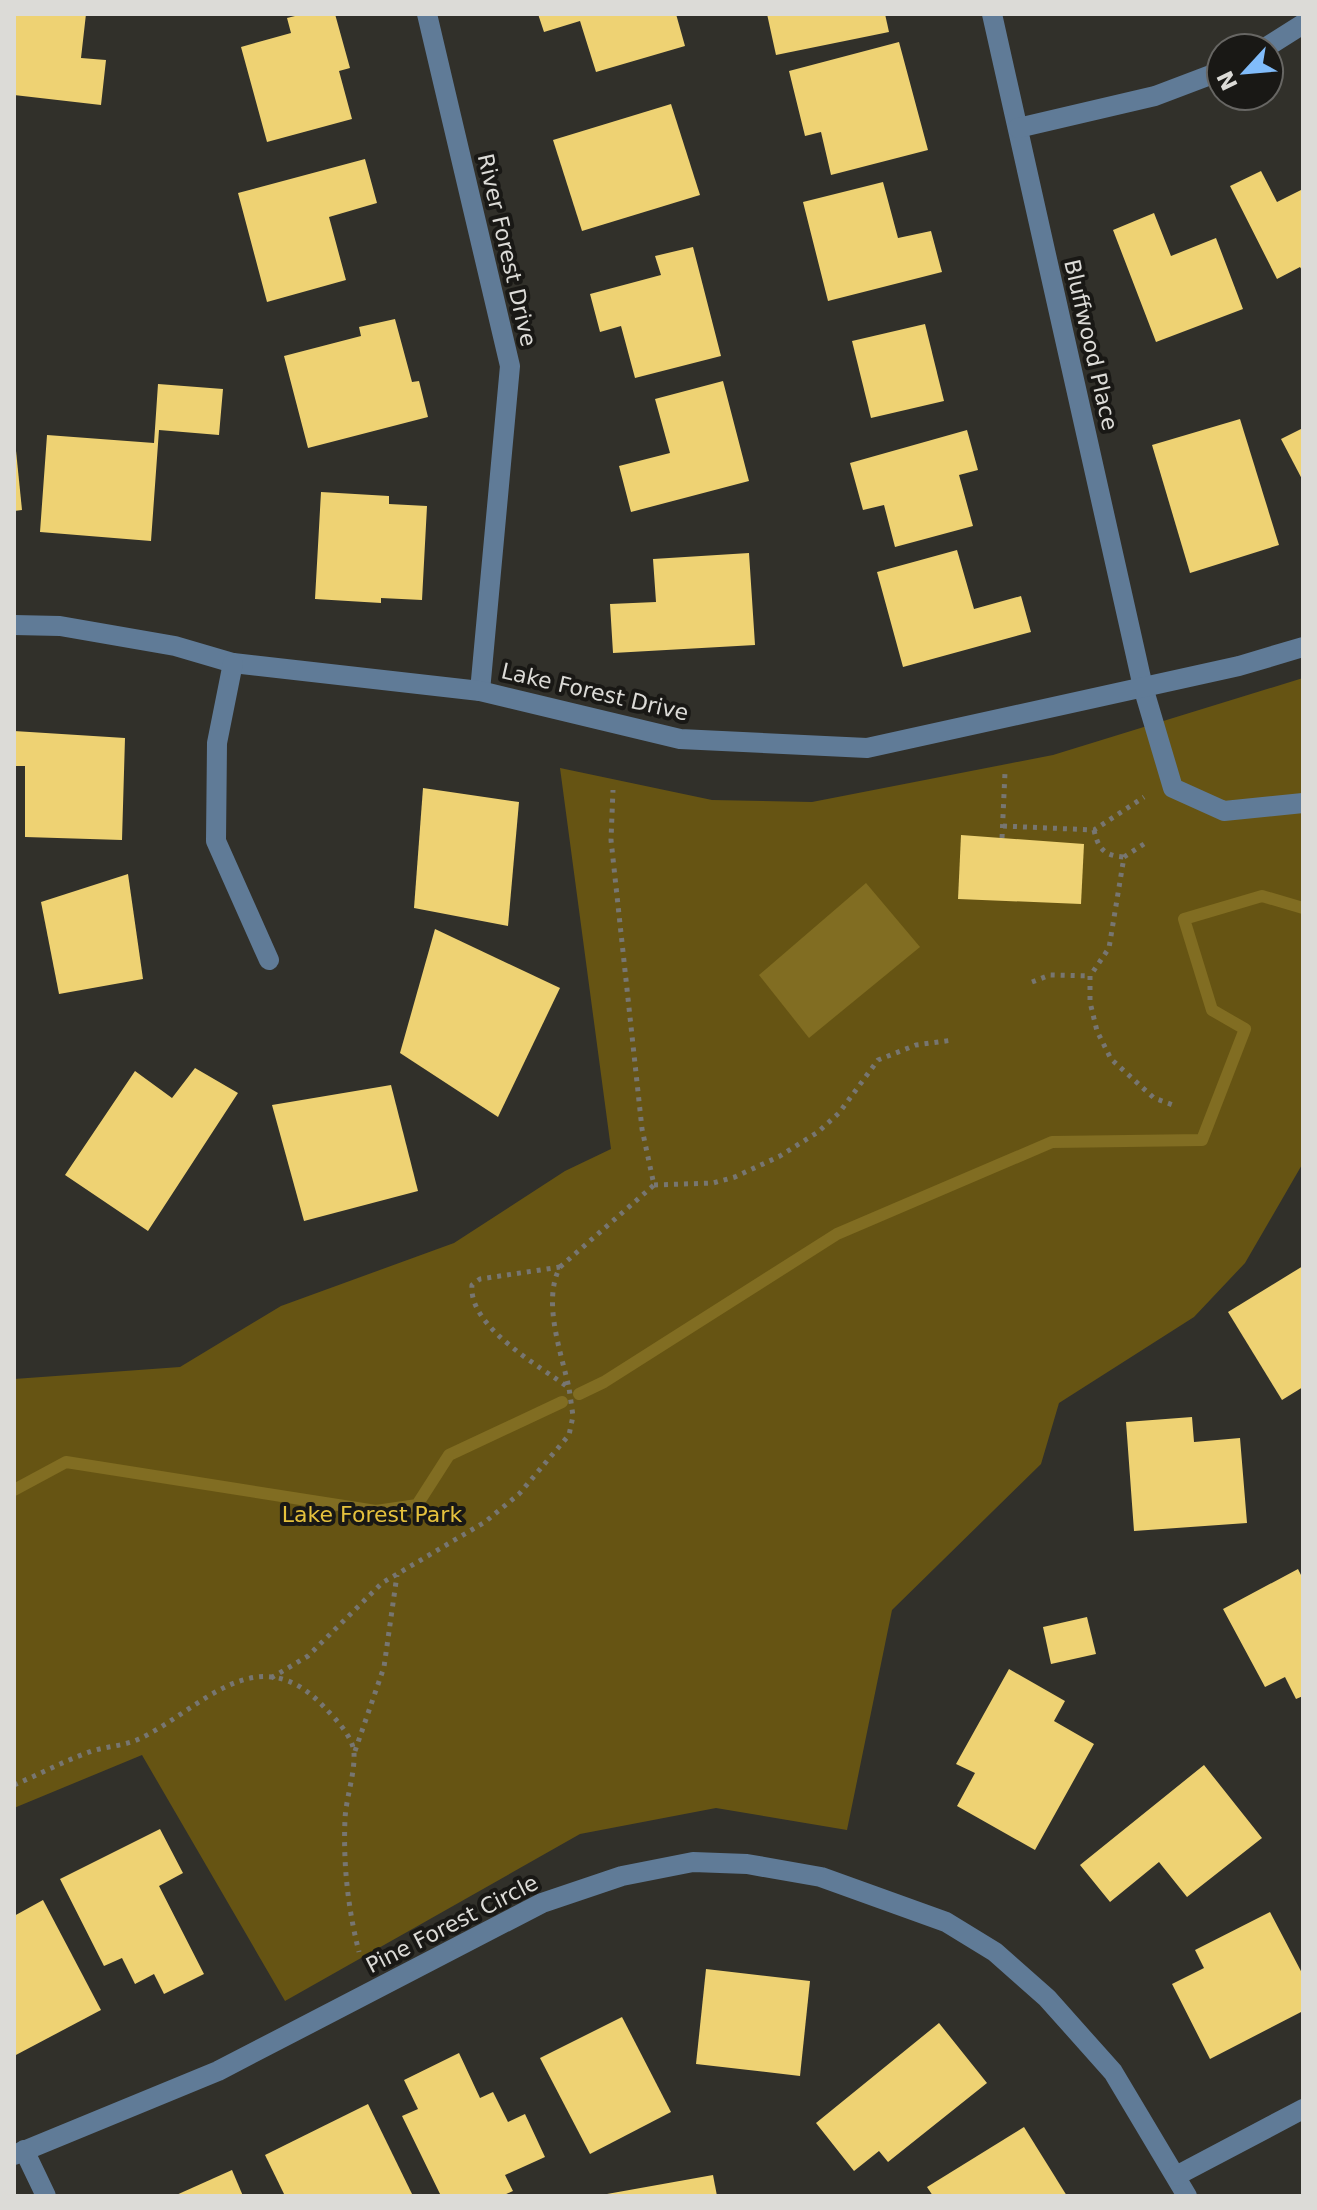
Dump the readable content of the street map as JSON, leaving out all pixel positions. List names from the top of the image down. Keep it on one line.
{"streets":{"street":["River Forest Drive","Bluffwood Place","Lake Forest Drive","Pine Forest Circle"]},"crossings":[["River Forest Drive","Lake Forest Drive"],["Bluffwood Place","Lake Forest Drive"]],"parks":["Lake Forest Park"],"north":"bottom left"}
